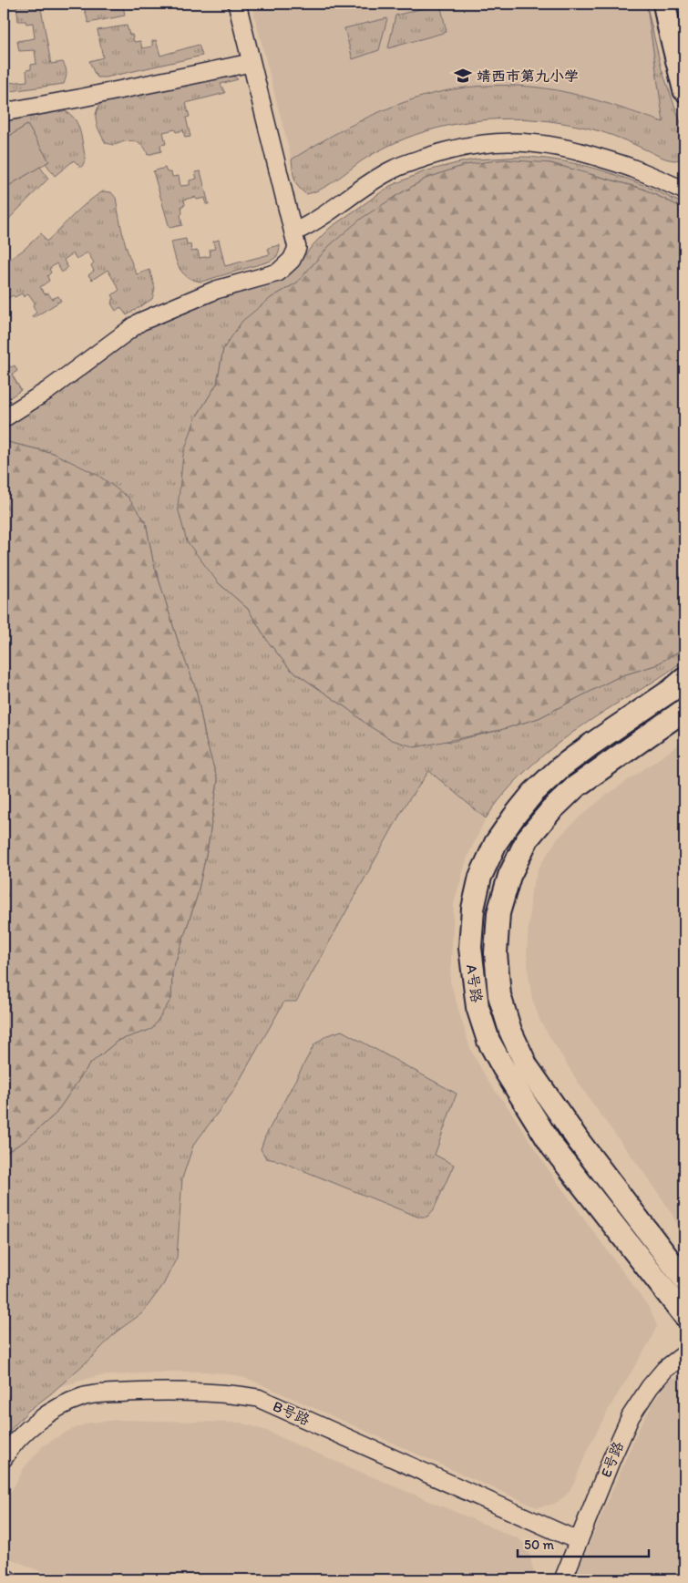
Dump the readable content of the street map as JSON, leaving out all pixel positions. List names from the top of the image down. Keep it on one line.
{"streets":{"street":["A号路","B号路","E号路"]},"crossings":[["B号路","E号路"]],"places":{"school or university":["靖西市第九小学"]},"scale_bar":"50 m"}
